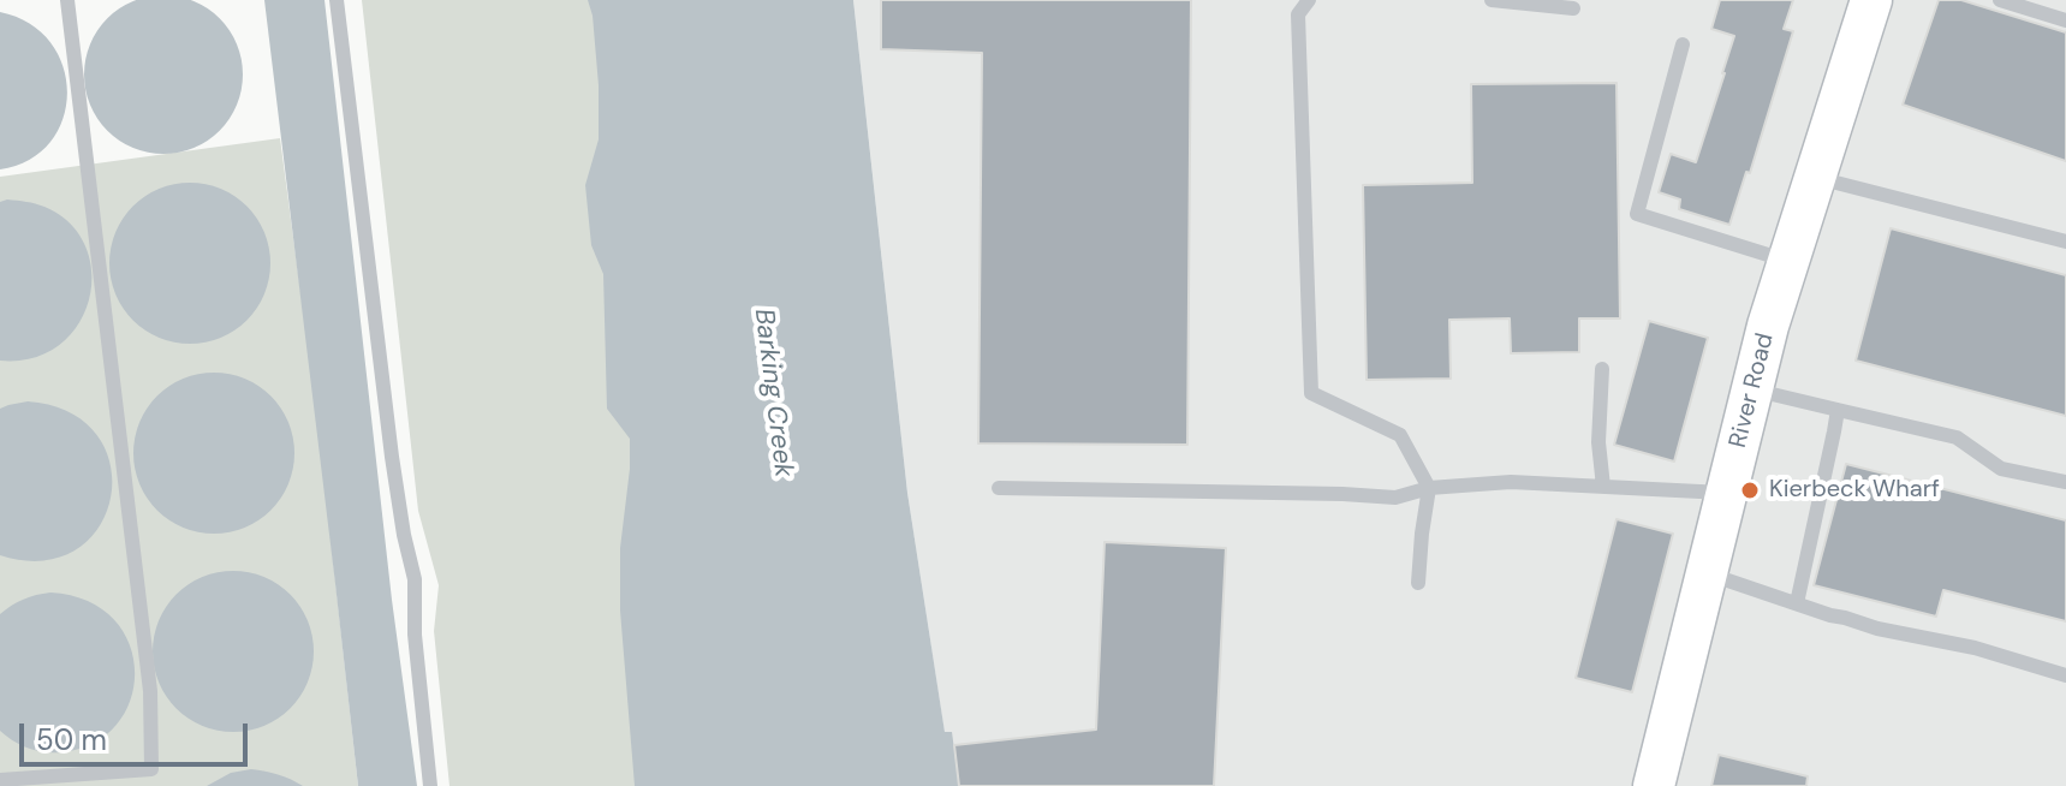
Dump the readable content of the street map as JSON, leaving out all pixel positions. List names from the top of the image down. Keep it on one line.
{"streets":{"street":["River Road"]},"water":["Barking Creek"],"places":["Kierbeck Wharf"],"scale_bar":"50 m"}
